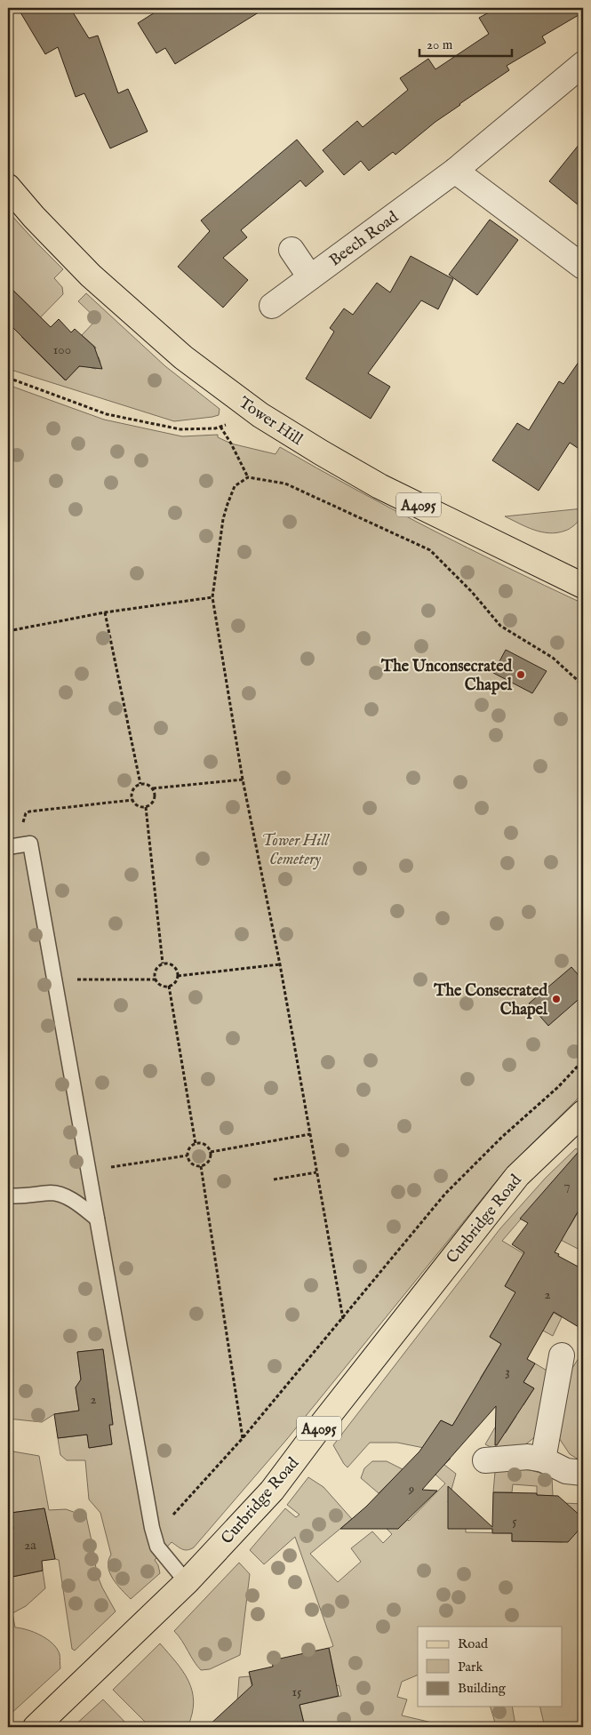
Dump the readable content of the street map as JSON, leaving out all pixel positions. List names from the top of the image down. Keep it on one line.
{"streets":{"main road":["Tower Hill","A4095","Curbridge Road"],"street":["Beech Road"]},"parks":["Tower Hill Cemetery"],"places":["The Unconsecrated Chapel","The Consecrated Chapel"],"house_numbers":["100","7","2","3","2","9","5","2a","15"],"legend":["Road","Park","Building"],"scale_bar":"20 m"}
